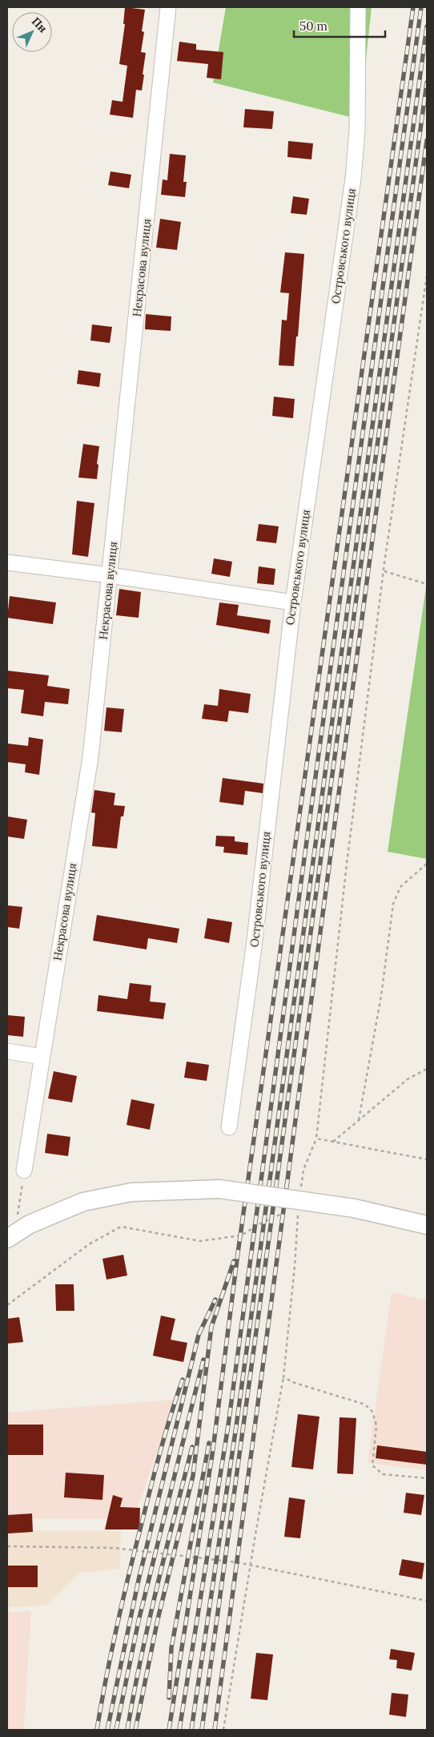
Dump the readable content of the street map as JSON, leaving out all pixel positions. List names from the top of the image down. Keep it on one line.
{"streets":{"street":["Островського вулиця","Некрасова вулиця"]},"scale_bar":"50 m","north":"top right"}
